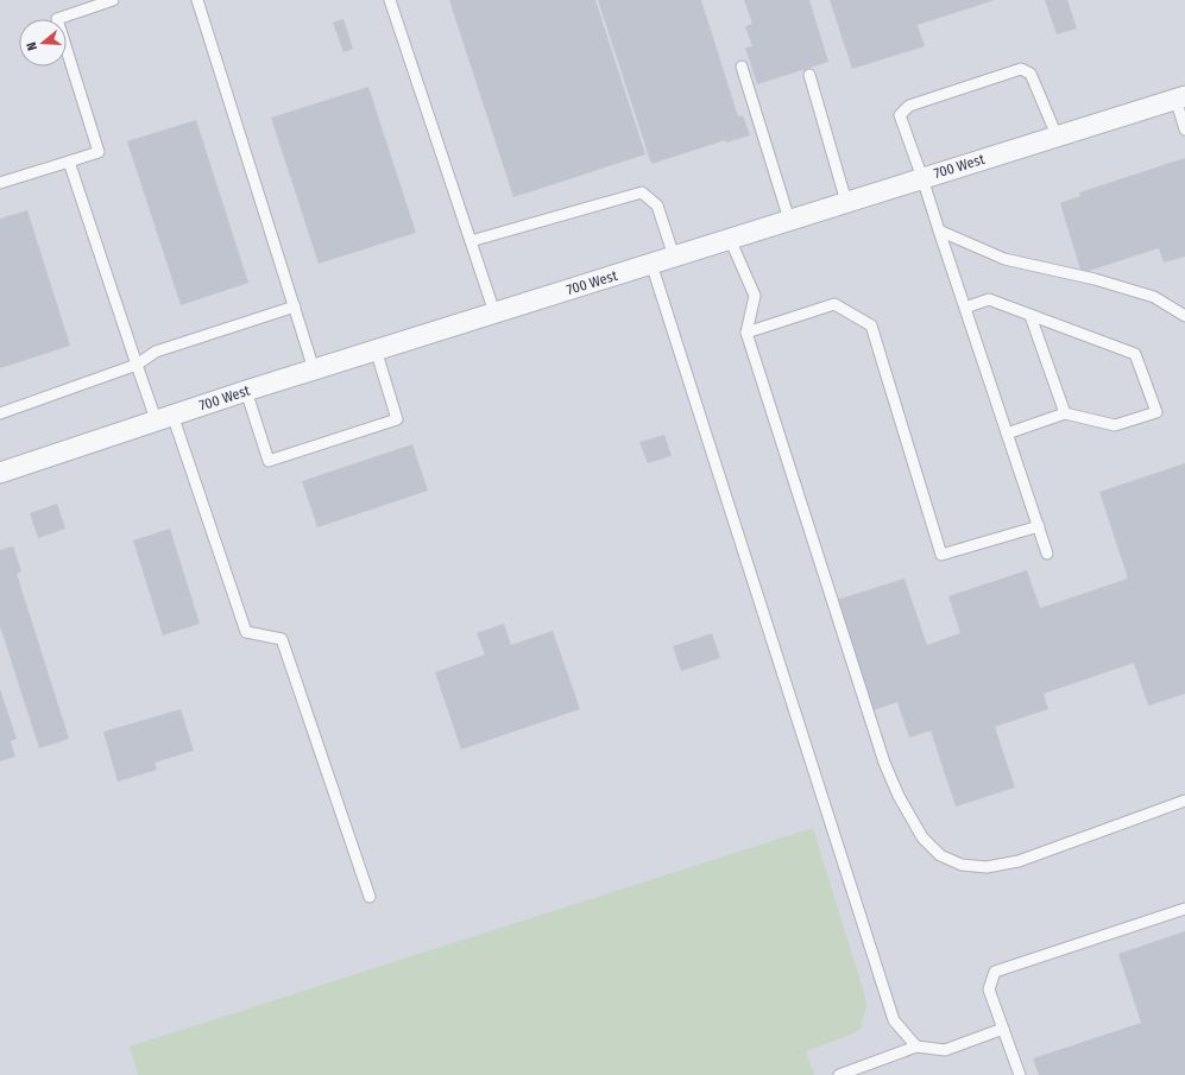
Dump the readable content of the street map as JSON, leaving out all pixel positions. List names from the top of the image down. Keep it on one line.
{"streets":{"street":["700 West"]},"north":"left"}
